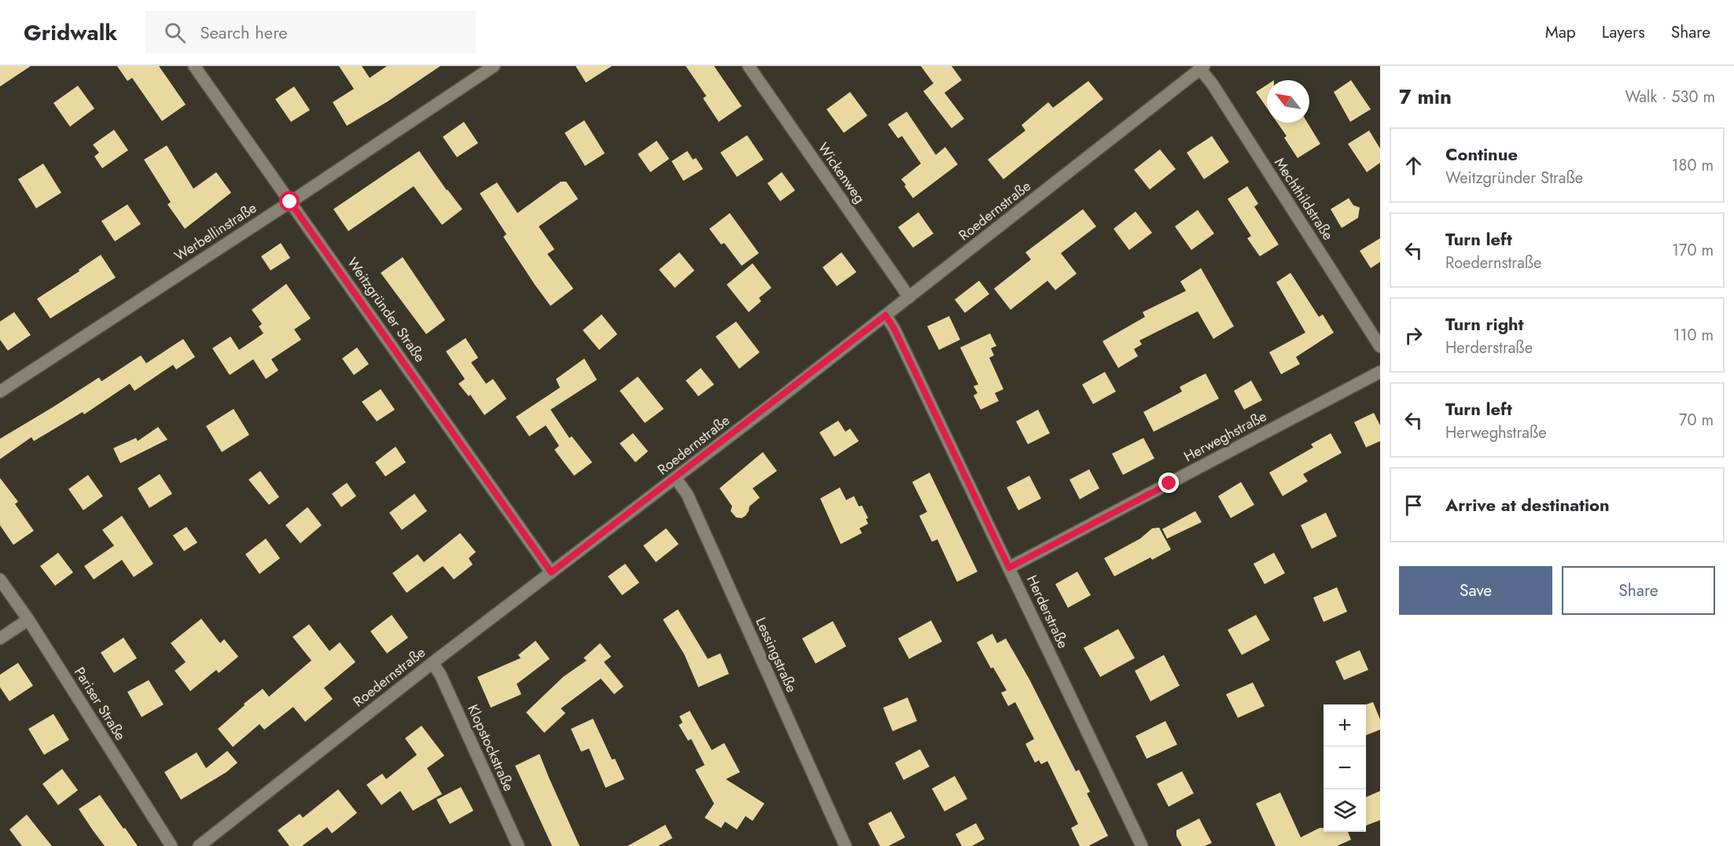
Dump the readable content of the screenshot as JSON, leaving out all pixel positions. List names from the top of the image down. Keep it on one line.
{"streets":{"street":["Wickenweg","Mechthildstraße","Roedernstraße","Werbellinstraße","Weitzgründer Straße","Herweghstraße","Herderstraße","Lessingstraße","Pariser Straße","Klopstockstraße"]},"crossings":[["Wickenweg","Roedernstraße"],["Mechthildstraße","Roedernstraße"],["Roedernstraße","Weitzgründer Straße"],["Roedernstraße","Herderstraße"],["Roedernstraße","Lessingstraße"],["Roedernstraße","Klopstockstraße"],["Werbellinstraße","Weitzgründer Straße"],["Herweghstraße","Herderstraße"]],"north":"top left","page":{"header":"Gridwalk","search":"Search here","nav":["Map","Layers","Share"],"heading":["7 min","Walk · 530 m"],"list":[["Continue","Weitzgründer Straße","180 m"],["Turn left","Roedernstraße","170 m"],["Turn right","Herderstraße","110 m"],["Turn left","Herweghstraße","70 m"],"Arrive at destination"],"buttons":["Save","Share"],"map_buttons":["+","−"]}}
